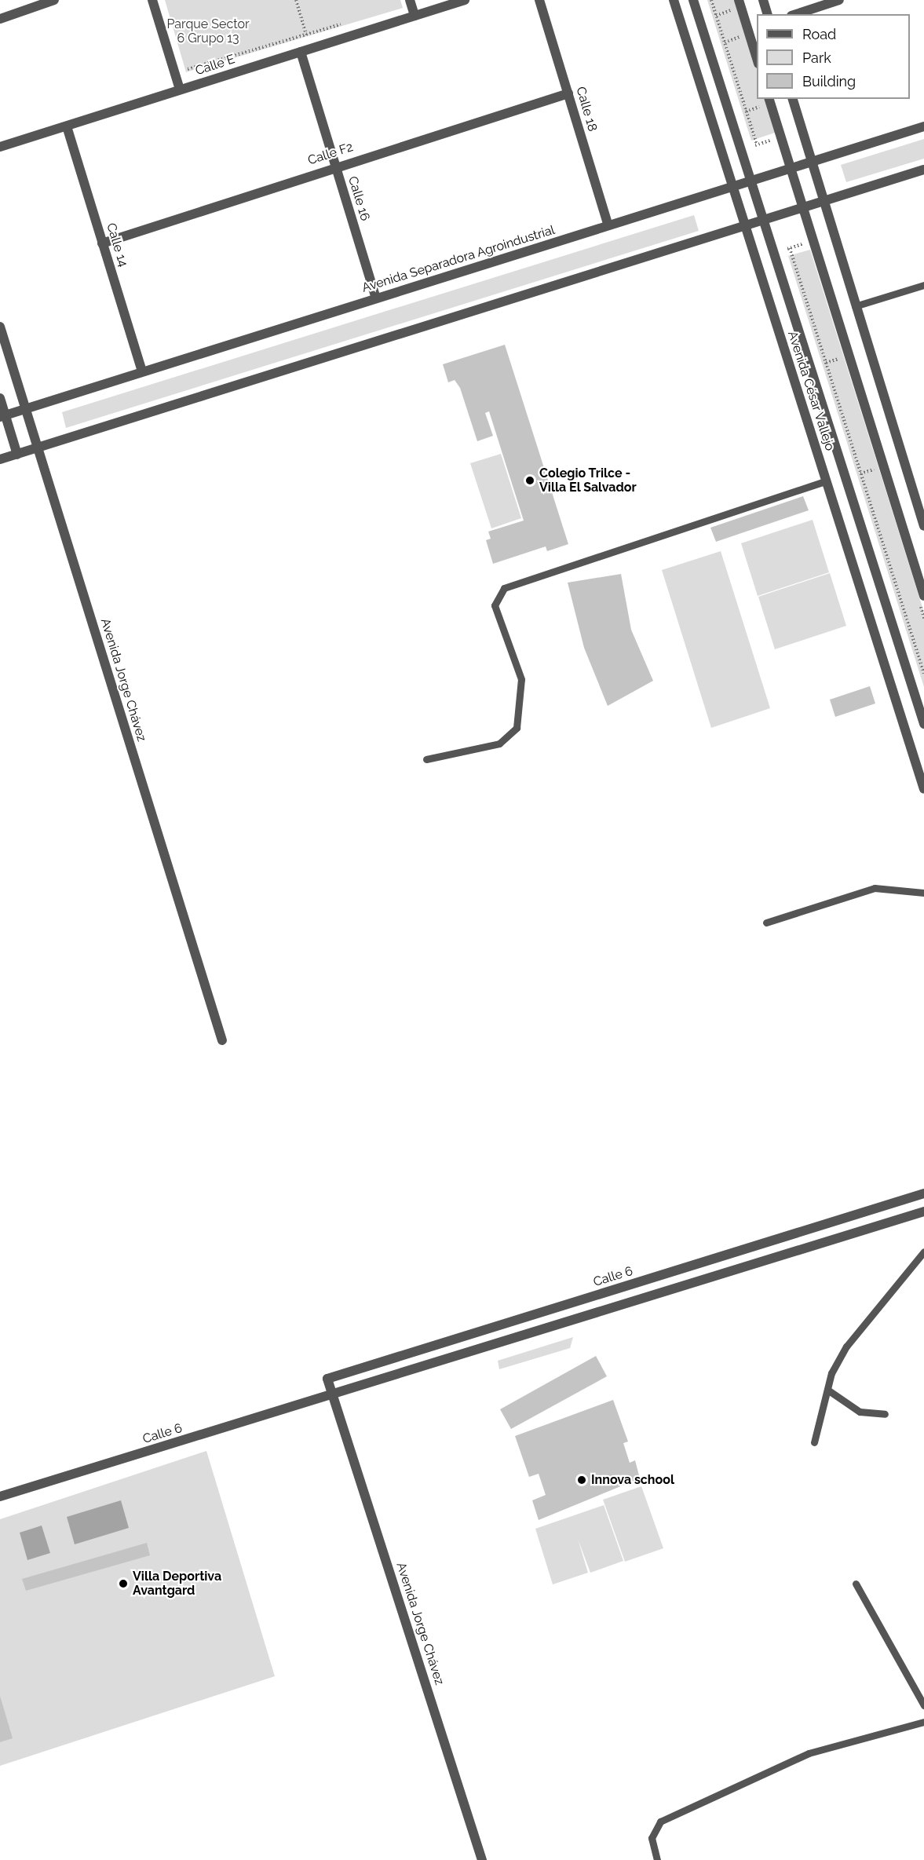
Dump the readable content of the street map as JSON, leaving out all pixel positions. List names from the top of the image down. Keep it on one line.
{"streets":{"street":["Calle E","Calle 18","Calle F2","Calle 16","Calle 14","Avenida Separadora Agroindustrial","Avenida César Vallejo","Avenida Jorge Chávez","Calle 6"]},"crossings":[["Calle E","Calle 16"],["Calle E","Calle 14"],["Calle 18","Calle F2"],["Calle 18","Avenida Separadora Agroindustrial"],["Calle F2","Calle 16"],["Calle F2","Calle 14"],["Calle 16","Avenida Separadora Agroindustrial"],["Calle 14","Avenida Separadora Agroindustrial"],["Avenida Separadora Agroindustrial","Avenida César Vallejo"],["Avenida Separadora Agroindustrial","Avenida Jorge Chávez"],["Avenida Jorge Chávez","Calle 6"]],"parks":["Parque Sector 6 Grupo 13"],"places":["Colegio Trilce - Villa El Salvador","Innova school","Villa Deportiva Avantgard"],"legend":["Road","Park","Building"]}
